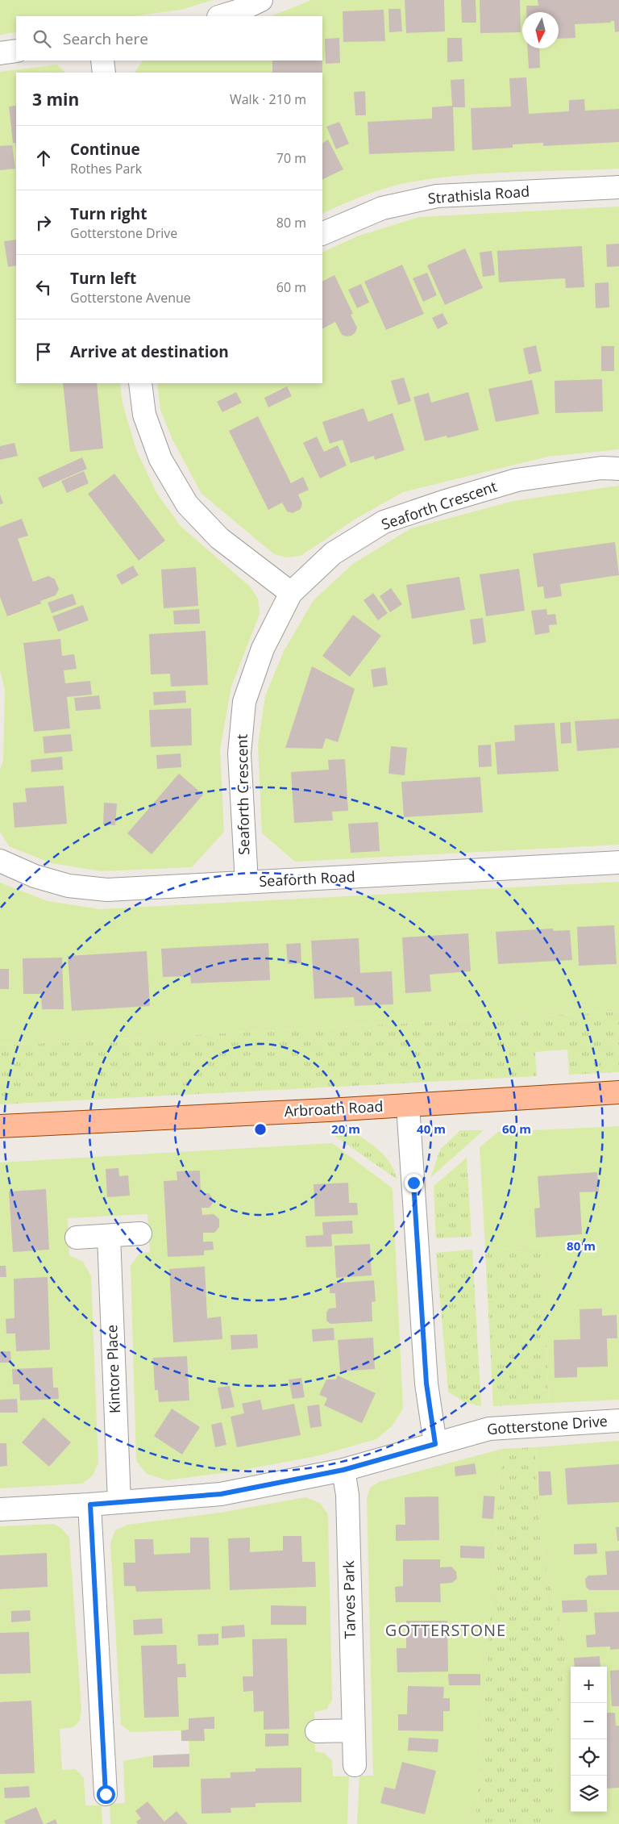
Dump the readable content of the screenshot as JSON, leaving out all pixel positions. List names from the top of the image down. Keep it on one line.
{"streets":{"main road":["Arbroath Road"],"street":["Strathisla Road","Seaforth Crescent","Seaforth Road","Kintore Place","Gotterstone Drive","Tarves Park"]},"crossings":[["Seaforth Crescent","Seaforth Road"],["Kintore Place","Gotterstone Drive"],["Gotterstone Drive","Tarves Park"]],"districts":["GOTTERSTONE"],"north":"bottom","page":{"search":"Search here","heading":["3 min","Walk · 210 m"],"list":[["Continue","Rothes Park","70 m"],["Turn right","Gotterstone Drive","80 m"],["Turn left","Gotterstone Avenue","60 m"],"Arrive at destination"],"map_buttons":["+","−"]},"rings":["20 m","40 m","60 m","80 m"]}
